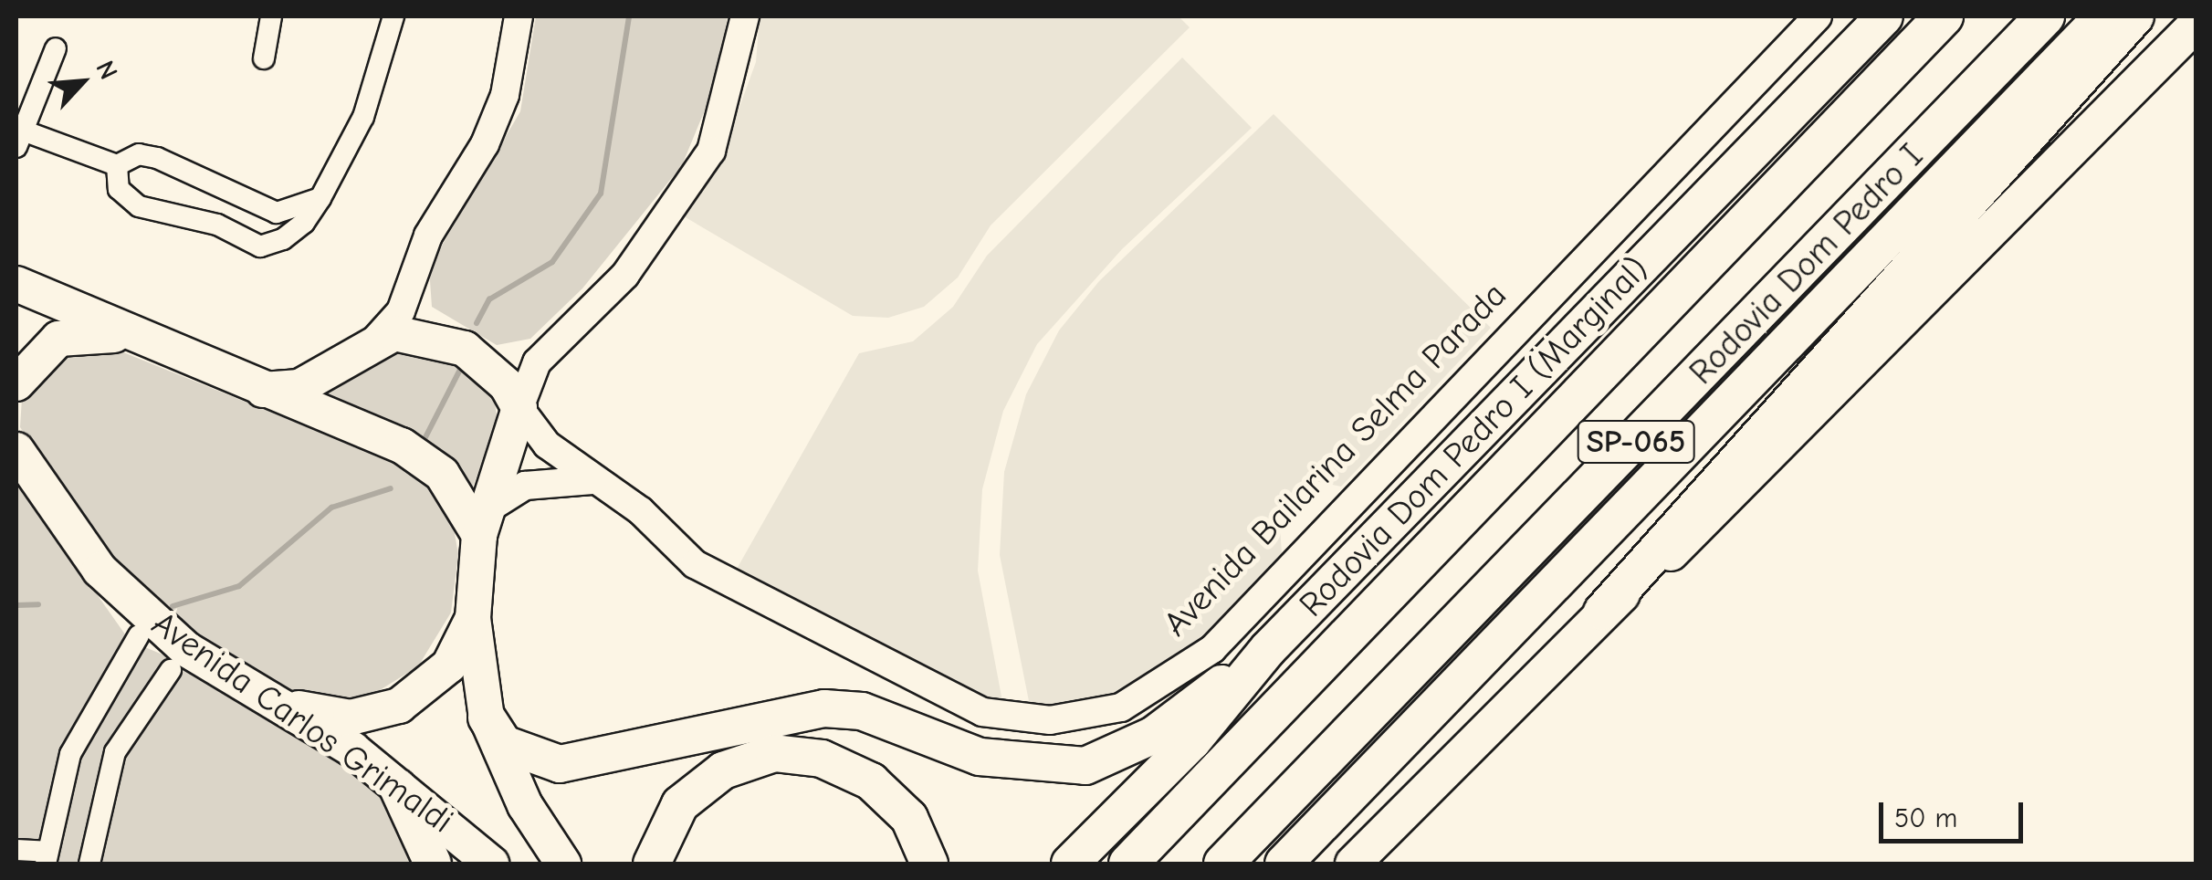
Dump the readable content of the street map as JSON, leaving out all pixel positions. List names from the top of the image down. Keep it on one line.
{"streets":{"highway":["Rodovia Dom Pedro I","Rodovia Dom Pedro I (Marginal)","SP-065"],"main road":["Avenida Carlos Grimaldi"],"street":["Avenida Bailarina Selma Parada"]},"scale_bar":"50 m","north":"top right"}
